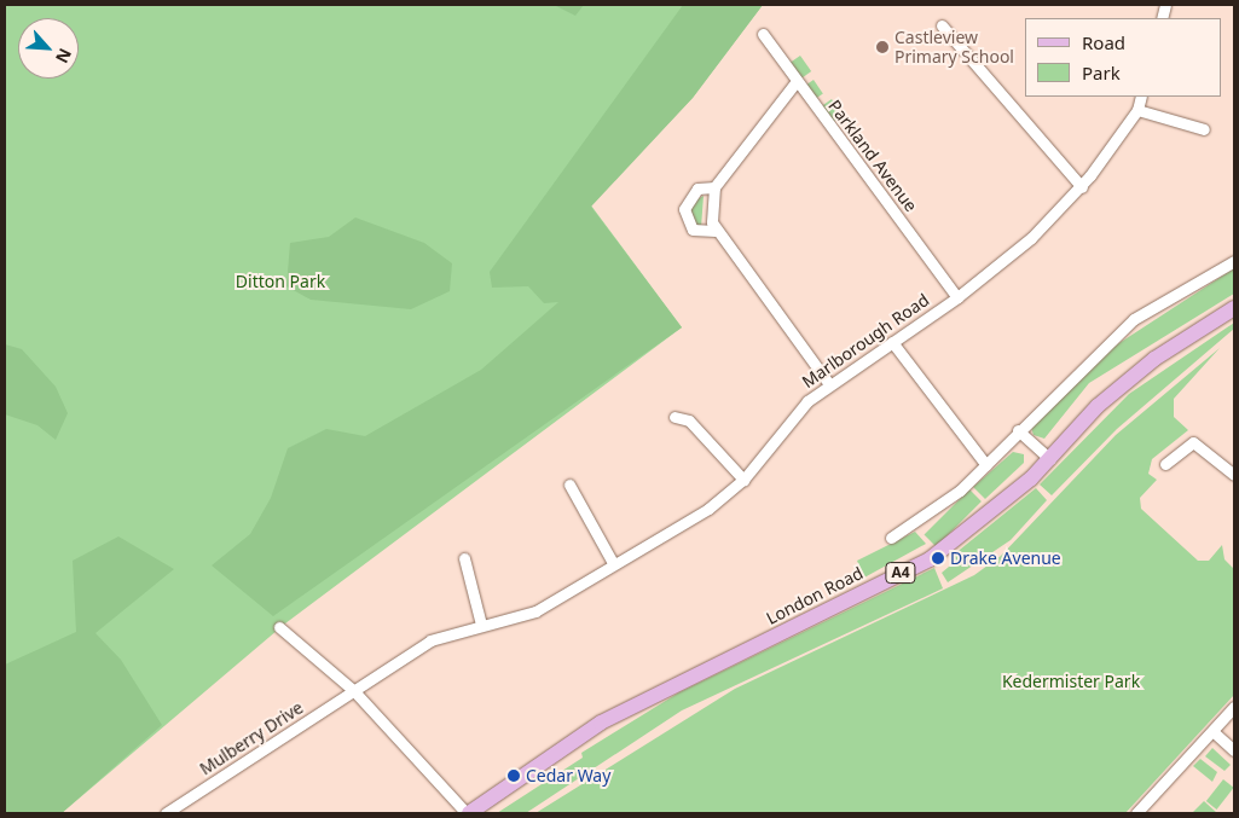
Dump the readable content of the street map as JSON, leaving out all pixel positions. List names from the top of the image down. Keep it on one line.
{"streets":{"main road":["A4","London Road"],"street":["Parkland Avenue","Marlborough Road","Mulberry Drive"]},"crossings":[["Parkland Avenue","Marlborough Road"],["Marlborough Road","Mulberry Drive"]],"parks":["Ditton Park","Kedermister Park"],"places":["Castleview Primary School","Drake Avenue","Cedar Way"],"legend":["Road","Park"],"north":"bottom right"}
